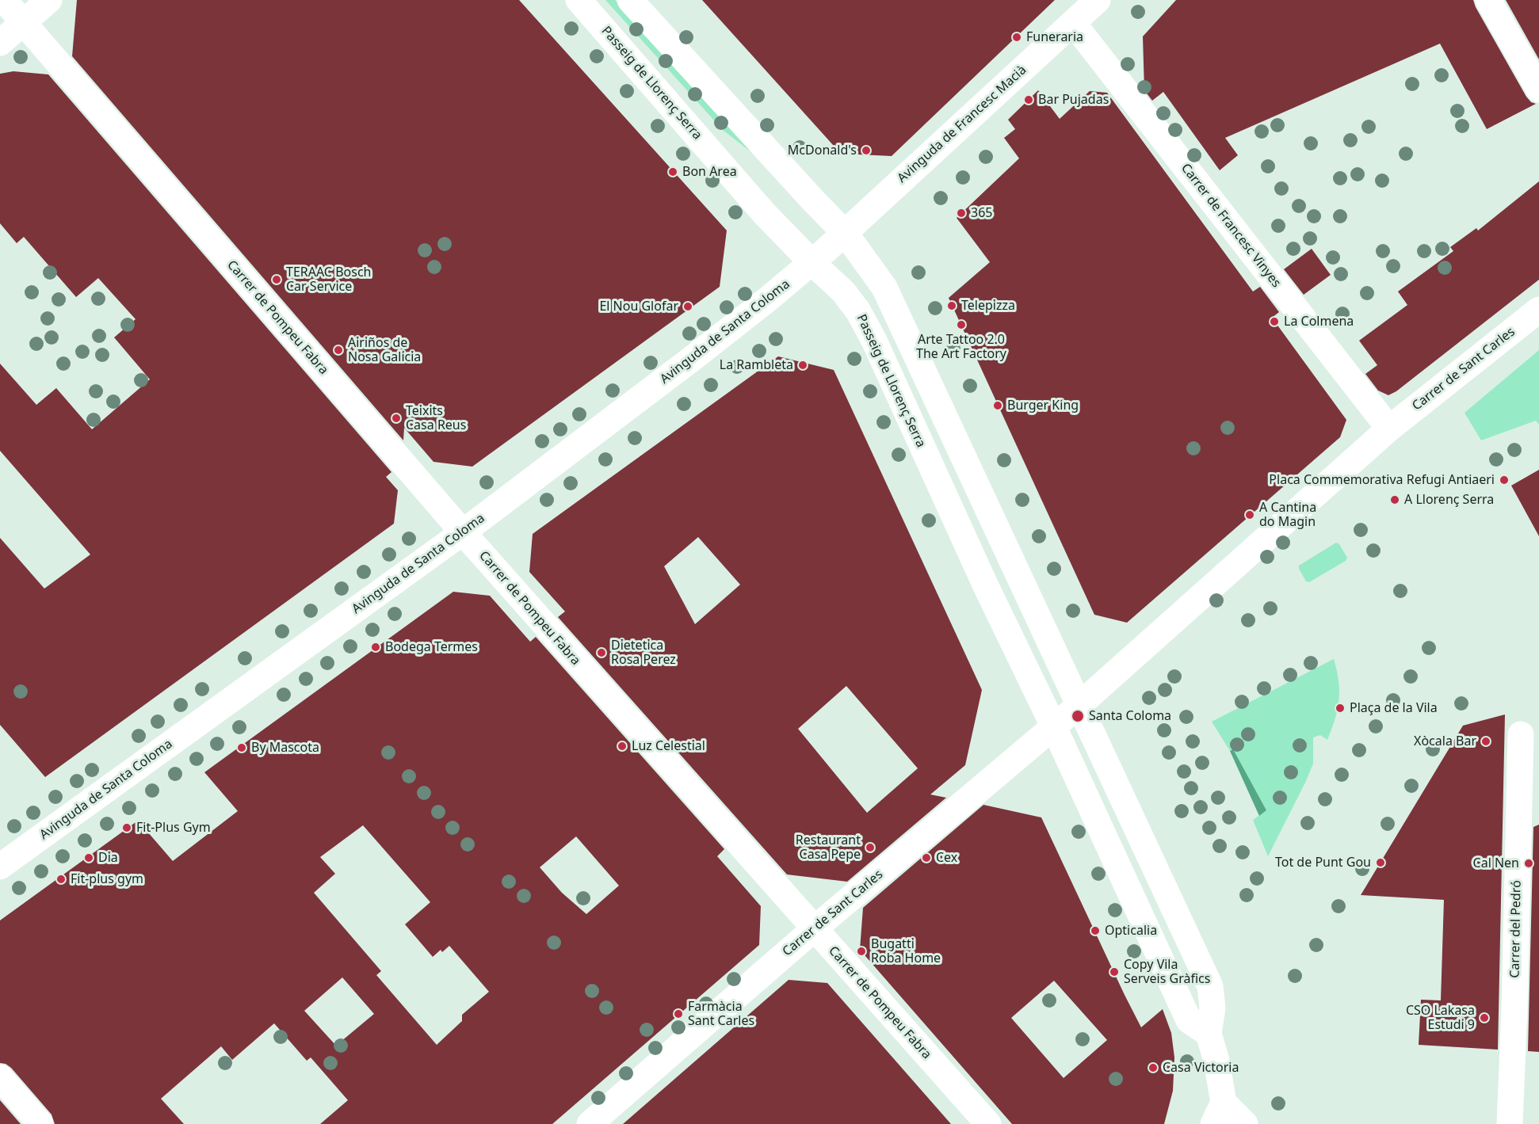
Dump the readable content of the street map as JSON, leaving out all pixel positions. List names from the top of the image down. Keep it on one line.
{"streets":{"street":["Passeig de Llorenç Serra","Avinguda de Francesc Macià","Carrer de Francesc Vinyes","Carrer de Pompeu Fabra","Avinguda de Santa Coloma","Carrer de Sant Carles","Carrer del Pedró"]},"crossings":[["Passeig de Llorenç Serra","Avinguda de Francesc Macià"],["Passeig de Llorenç Serra","Avinguda de Santa Coloma"],["Passeig de Llorenç Serra","Carrer de Sant Carles"],["Avinguda de Francesc Macià","Carrer de Francesc Vinyes"],["Avinguda de Francesc Macià","Avinguda de Santa Coloma"],["Carrer de Francesc Vinyes","Carrer de Sant Carles"],["Carrer de Pompeu Fabra","Avinguda de Santa Coloma"],["Carrer de Pompeu Fabra","Carrer de Sant Carles"]],"places":["Funeraria","Bar Pujadas","McDonald's","Bon Area","365","TERAAC Bosch Car Service","Telepizza","El Nou Glofar","La Colmena","Arte Tattoo 2.0 The Art Factory","Airiños de Nosa Galicia","La Rambleta","Burger King","Teixits Casa Reus","Placa Commemorativa Refugi Antiaeri","A Llorenç Serra","A Cantina do Magin","Bodega Termes","Dietetica Rosa Perez","Plaça de la Vila","Santa Coloma","Xòcala Bar","Luz Celestial","By Mascota","Fit-Plus Gym","Restaurant Casa Pepe","Dia","Cex","Tot de Punt Gou","Cal Nen","Fit-plus gym","Opticalia","Bugatti Roba Home","Copy Vila Serveis Gràfics","Farmàcia Sant Carles","CSO Lakasa Estudi 9","Casa Victoria"]}
